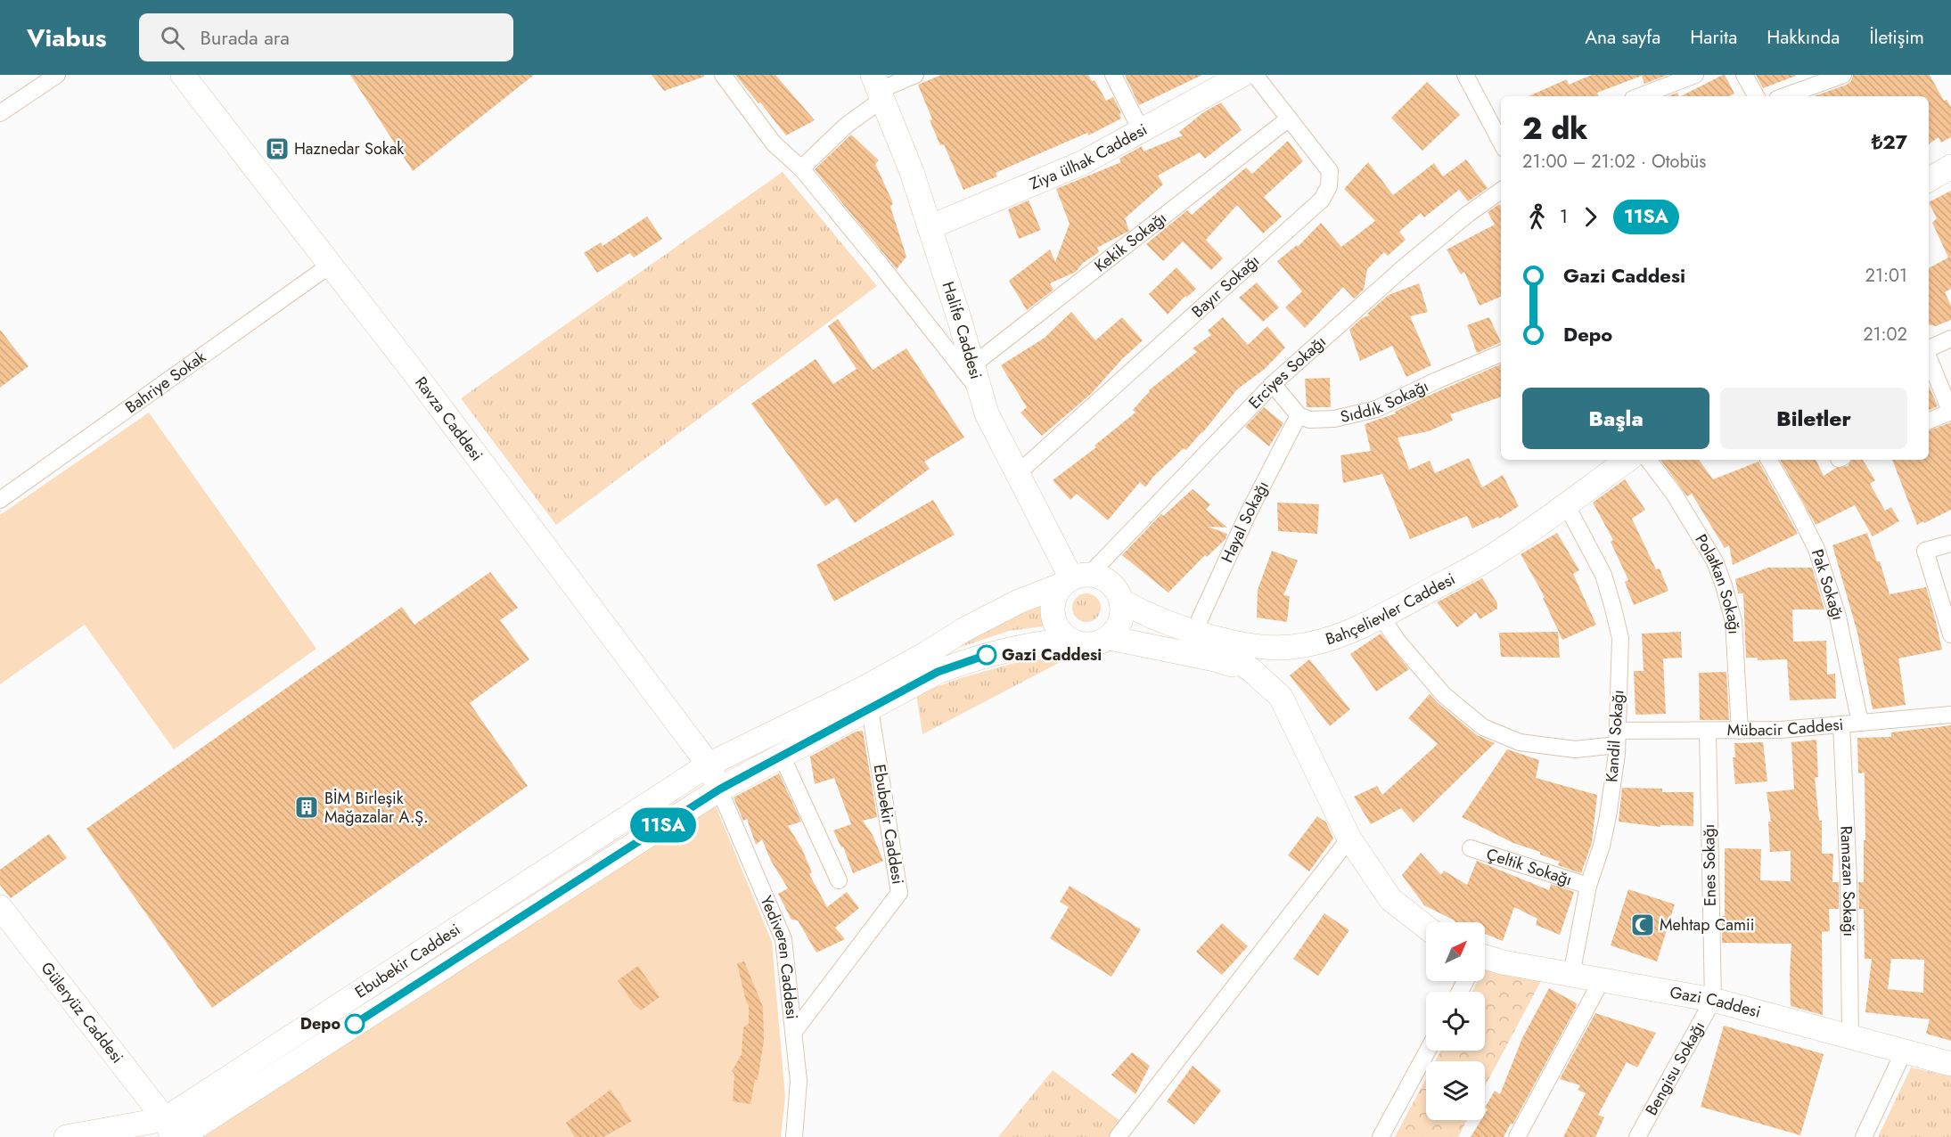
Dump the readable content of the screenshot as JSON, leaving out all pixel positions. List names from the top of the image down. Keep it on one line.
{"streets":{"main road":["Ziya ülhak Caddesi","Halife Caddesi","Ravza Caddesi","Bahçelievler Caddesi","Ebubekir Caddesi","Gazi Caddesi","Güleryüz Caddesi"],"street":["Kekik Sokağı","Bayır Sokağı","Erciyes Sokağı","Bahriye Sokak","Sıddık Sokağı","Hayal Sokağı","Pak Sokağı","Polatkan Sokağı","Mübacir Caddesi","Kandil Sokağı","Enes Sokağı","Çeltik Sokağı","Ramazan Sokağı","Yediveren Caddesi","Bengisu Sokağı"]},"crossings":[["Ziya ülhak Caddesi","Bayır Sokağı"],["Ziya ülhak Caddesi","Halife Caddesi"],["Kekik Sokağı","Bayır Sokağı"],["Kekik Sokağı","Halife Caddesi"],["Bayır Sokağı","Halife Caddesi"],["Halife Caddesi","Erciyes Sokağı"],["Halife Caddesi","Bahçelievler Caddesi"],["Halife Caddesi","Ebubekir Caddesi"],["Erciyes Sokağı","Bahçelievler Caddesi"],["Erciyes Sokağı","Ebubekir Caddesi"],["Bahriye Sokak","Ravza Caddesi"],["Sıddık Sokağı","Hayal Sokağı"],["Ravza Caddesi","Ebubekir Caddesi"],["Hayal Sokağı","Bahçelievler Caddesi"],["Pak Sokağı","Mübacir Caddesi"],["Polatkan Sokağı","Mübacir Caddesi"],["Bahçelievler Caddesi","Mübacir Caddesi"],["Bahçelievler Caddesi","Kandil Sokağı"],["Bahçelievler Caddesi","Ebubekir Caddesi"],["Mübacir Caddesi","Kandil Sokağı"],["Mübacir Caddesi","Enes Sokağı"],["Mübacir Caddesi","Ramazan Sokağı"],["Kandil Sokağı","Çeltik Sokağı"],["Kandil Sokağı","Gazi Caddesi"],["Ebubekir Caddesi","Yediveren Caddesi"],["Ebubekir Caddesi","Güleryüz Caddesi"],["Enes Sokağı","Gazi Caddesi"],["Enes Sokağı","Bengisu Sokağı"],["Ramazan Sokağı","Gazi Caddesi"],["Gazi Caddesi","Bengisu Sokağı"]],"places":{"bus stop":["Haznedar Sokak"],"other":["Gazi Caddesi","Depo"],"building":["BİM Birleşik Mağazalar A.Ş."],"mosque":["Mehtap Camii"]},"lines":["bus line 11SA"],"north":"top right","page":{"header":"Viabus","search":"Burada ara","nav":["Ana sayfa","Harita","Hakkında","İletişim"],"on_map":"11SA","heading":["2 dk","21:00 – 21:02 · Otobüs","₺27"],"legs":["1","11SA"],"list":[{"name":"Gazi Caddesi","value":"21:01"},{"name":"Depo","value":"21:02"}],"buttons":["Başla","Biletler"]}}
